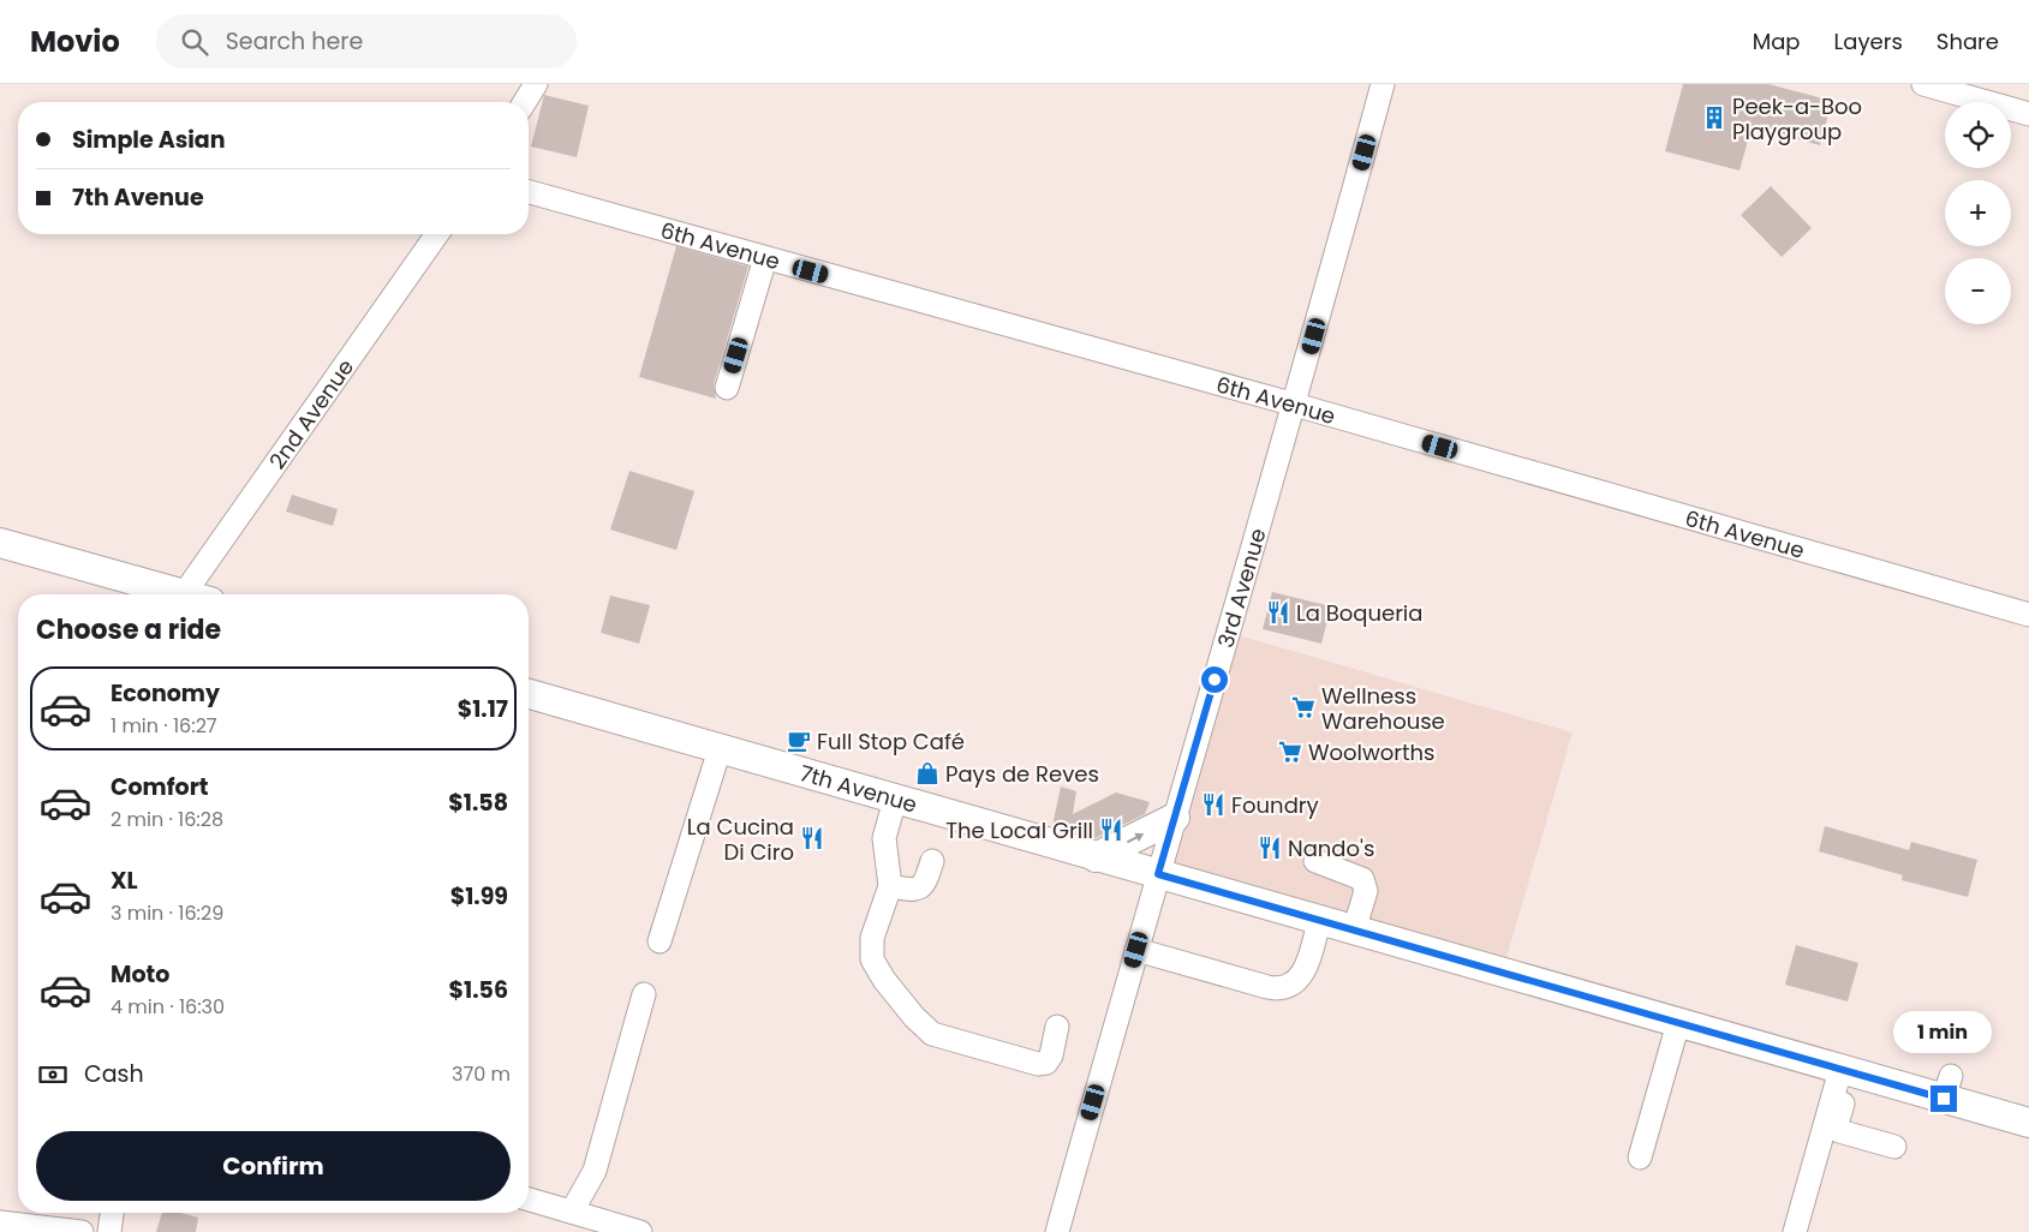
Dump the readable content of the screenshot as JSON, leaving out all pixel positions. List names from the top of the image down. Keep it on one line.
{"streets":{"main road":["7th Avenue"],"street":["6th Avenue","2nd Avenue","3rd Avenue"]},"crossings":[["6th Avenue","3rd Avenue"],["3rd Avenue","7th Avenue"]],"places":{"building":["Peek-a-Boo Playgroup"],"restaurant":["La Boqueria","Foundry","The Local Grill","La Cucina Di Ciro","Nando's"],"supermarket":["Wellness Warehouse","Woolworths"],"cafe":["Full Stop Café"],"shop":["Pays de Reves"]},"page":{"header":"Movio","search":"Search here","nav":["Map","Layers","Share"],"map_buttons":["+","−"],"banner":["Simple Asian","7th Avenue"],"heading":"Choose a ride","list":[{"name":"Economy","note":"1 min · 16:27","value":"$1.17"},{"name":"Comfort","note":"2 min · 16:28","value":"$1.58"},{"name":"XL","note":"3 min · 16:29","value":"$1.99"},{"name":"Moto","note":"4 min · 16:30","value":"$1.56"}],"bubble":"1 min","pay":["Cash","370 m"],"buttons":"Confirm"}}
